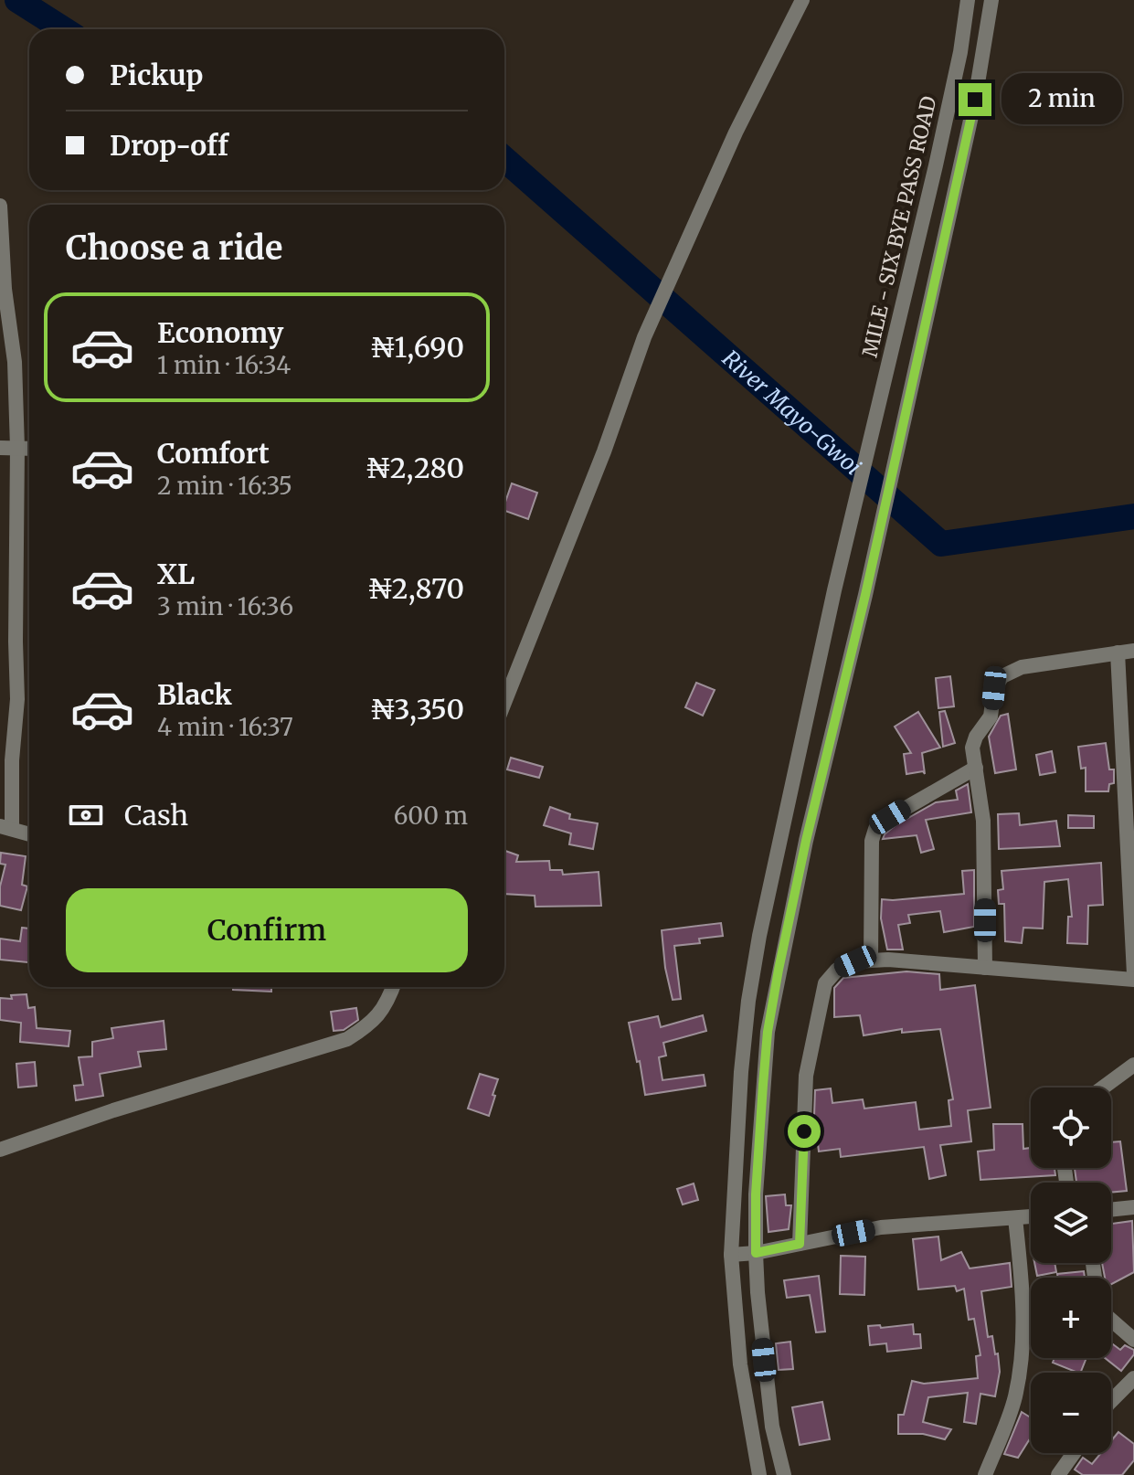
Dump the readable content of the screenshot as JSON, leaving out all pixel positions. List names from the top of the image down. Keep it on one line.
{"streets":{"street":["MILE - SIX BYE PASS ROAD"]},"water":["River Mayo-Gwoi"],"page":{"banner":["Pickup","Drop-off"],"bubble":"2 min","heading":"Choose a ride","list":[{"name":"Economy","note":"1 min · 16:34","value":"₦1,690"},{"name":"Comfort","note":"2 min · 16:35","value":"₦2,280"},{"name":"XL","note":"3 min · 16:36","value":"₦2,870"},{"name":"Black","note":"4 min · 16:37","value":"₦3,350"}],"pay":["Cash","600 m"],"buttons":"Confirm","map_buttons":["+","−"]}}
